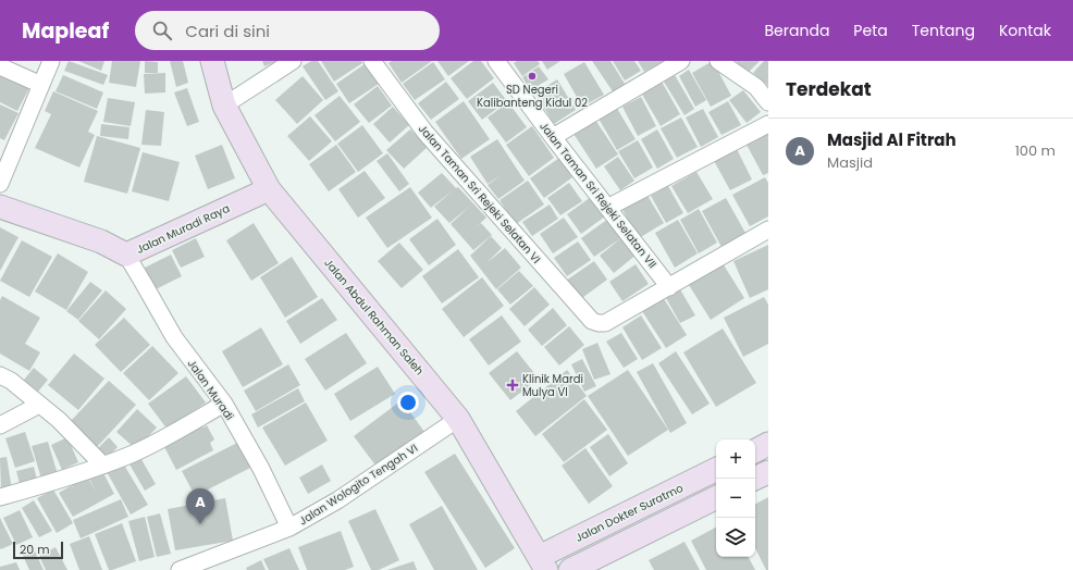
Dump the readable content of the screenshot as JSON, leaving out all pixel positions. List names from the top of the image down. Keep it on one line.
{"streets":{"street":["Jalan Taman Sri Rejeki Selatan VI","Jalan Taman Sri Rejeki Selatan VII","Jalan Muradi Raya","Jalan Abdul Rahman Saleh","Jalan Muradi","Jalan Wologito Tengah VI","Jalan Dokter Suratmo"]},"crossings":[["Jalan Taman Sri Rejeki Selatan VI","Jalan Taman Sri Rejeki Selatan VII"],["Jalan Muradi Raya","Jalan Abdul Rahman Saleh"],["Jalan Muradi Raya","Jalan Muradi"],["Jalan Abdul Rahman Saleh","Jalan Wologito Tengah VI"],["Jalan Abdul Rahman Saleh","Jalan Dokter Suratmo"],["Jalan Muradi","Jalan Wologito Tengah VI"]],"places":{"other":["SD Negeri Kalibanteng Kidul 02"],"health":["Klinik Mardi Mulya VI"]},"scale_bar":"20 m","page":{"header":"Mapleaf","search":"Cari di sini","nav":["Beranda","Peta","Tentang","Kontak"],"heading":"Terdekat","list":[{"mark":"A","name":"Masjid Al Fitrah","note":"Masjid","value":"100 m"}],"map_buttons":["+","−"],"pins":"A","scale":"20 m"}}
